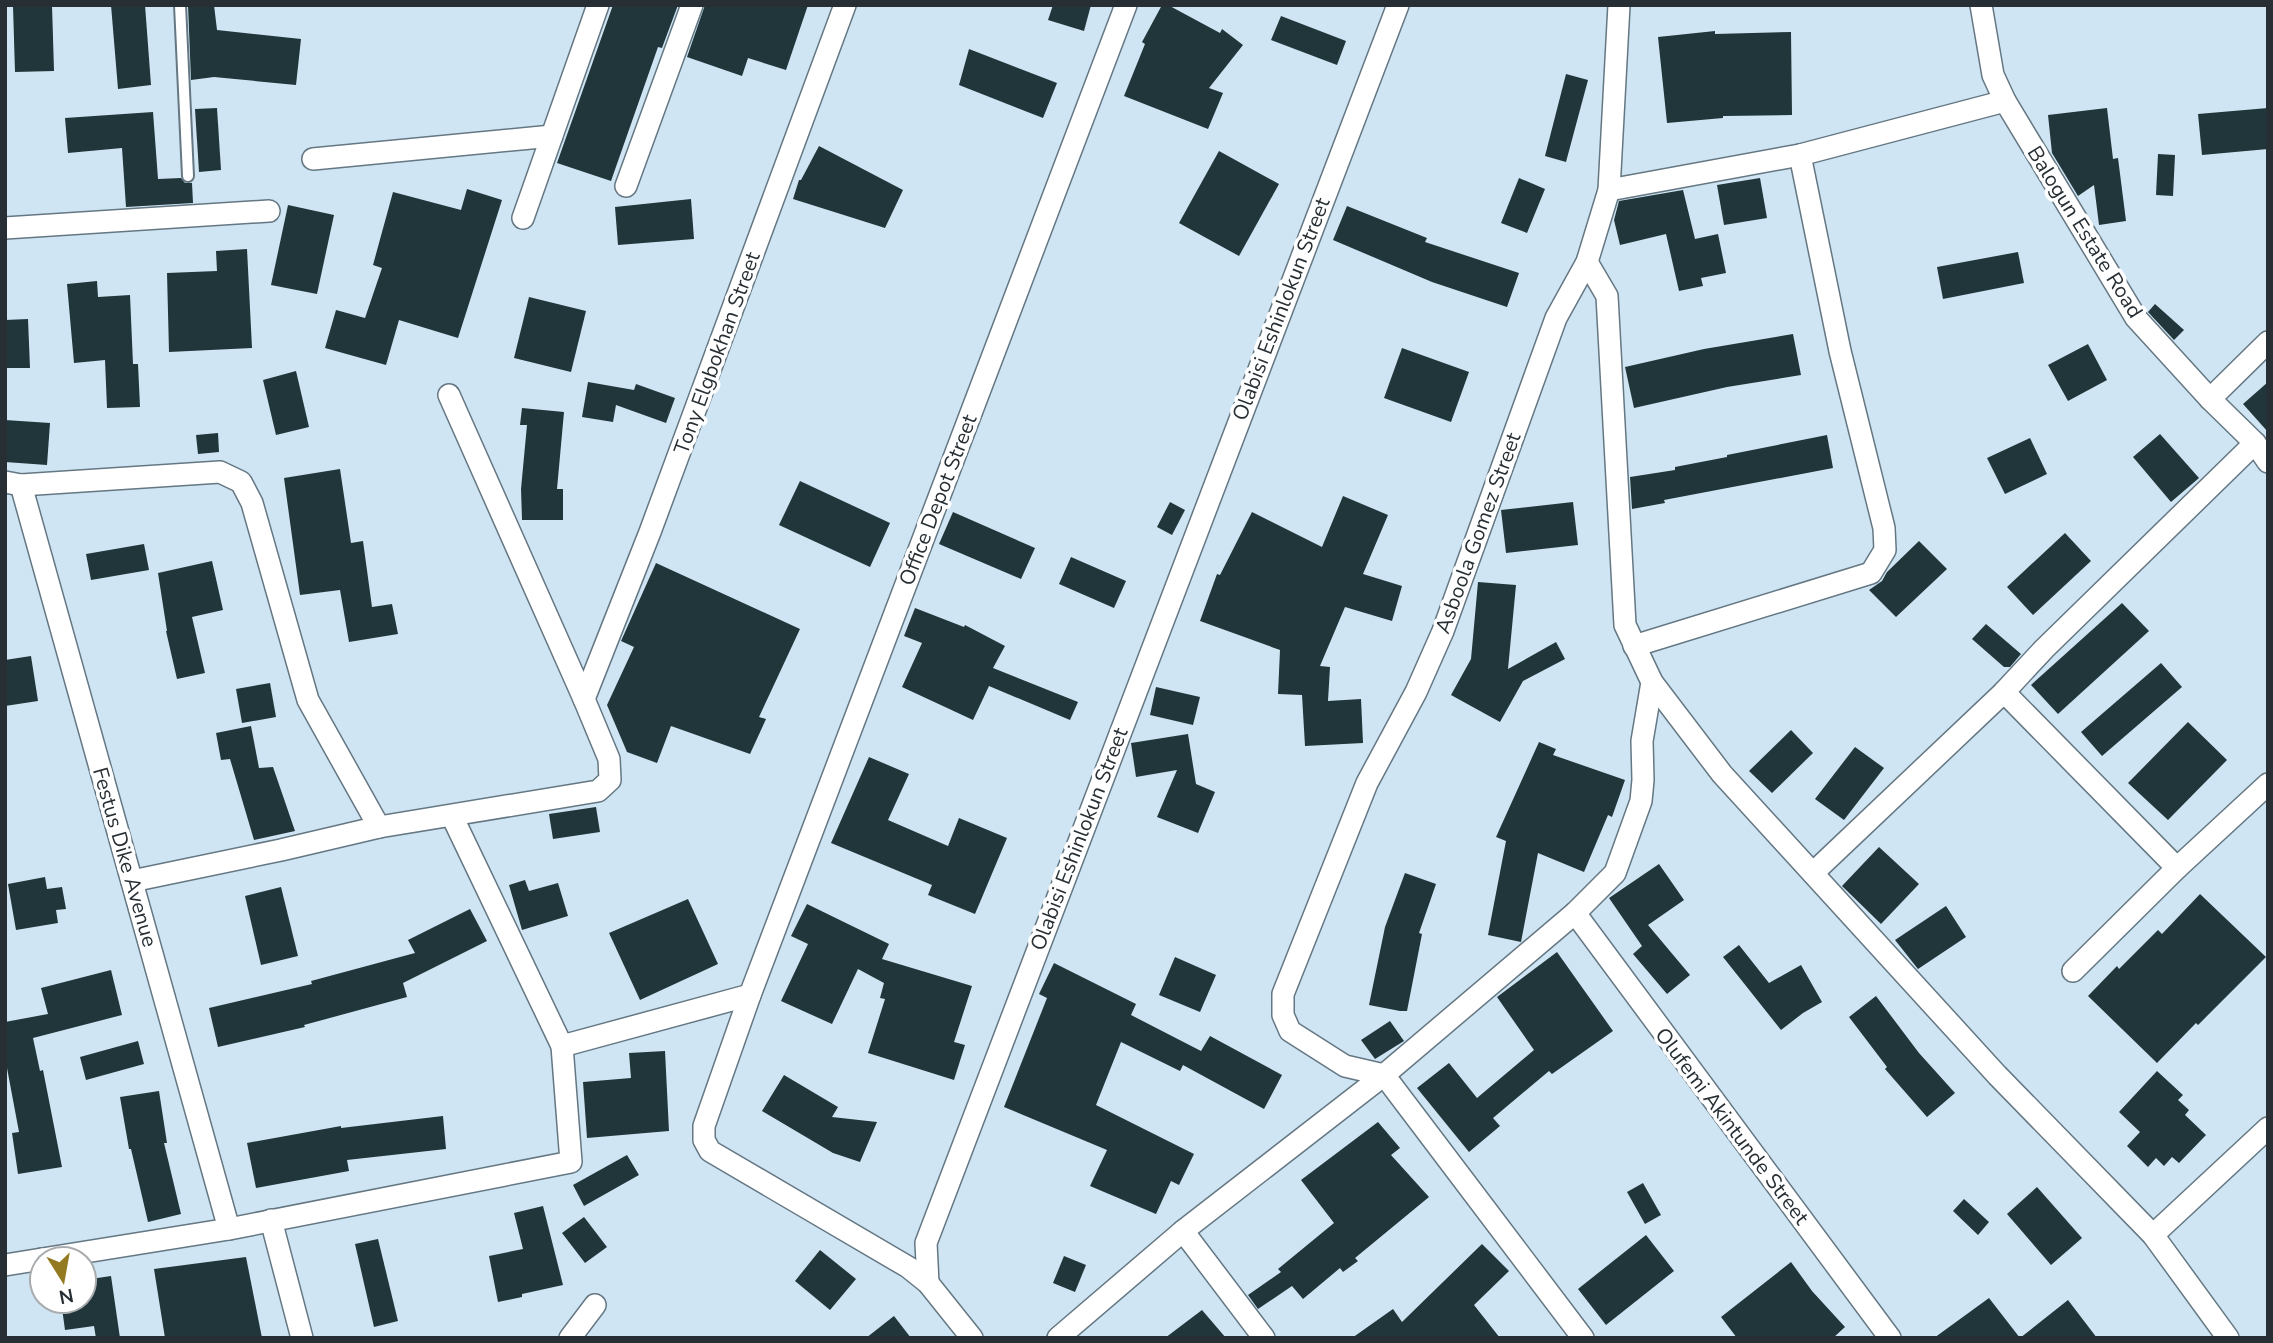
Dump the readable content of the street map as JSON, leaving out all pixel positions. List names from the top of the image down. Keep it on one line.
{"streets":{"street":["Balogun Estate Road","Olabisi Eshinlokun Street","Tony Elgbokhan Street","Office Depot Street","Asboola Gomez Street","Festus Dike Avenue","Olufemi Akintunde Street"]},"north":"bottom"}
